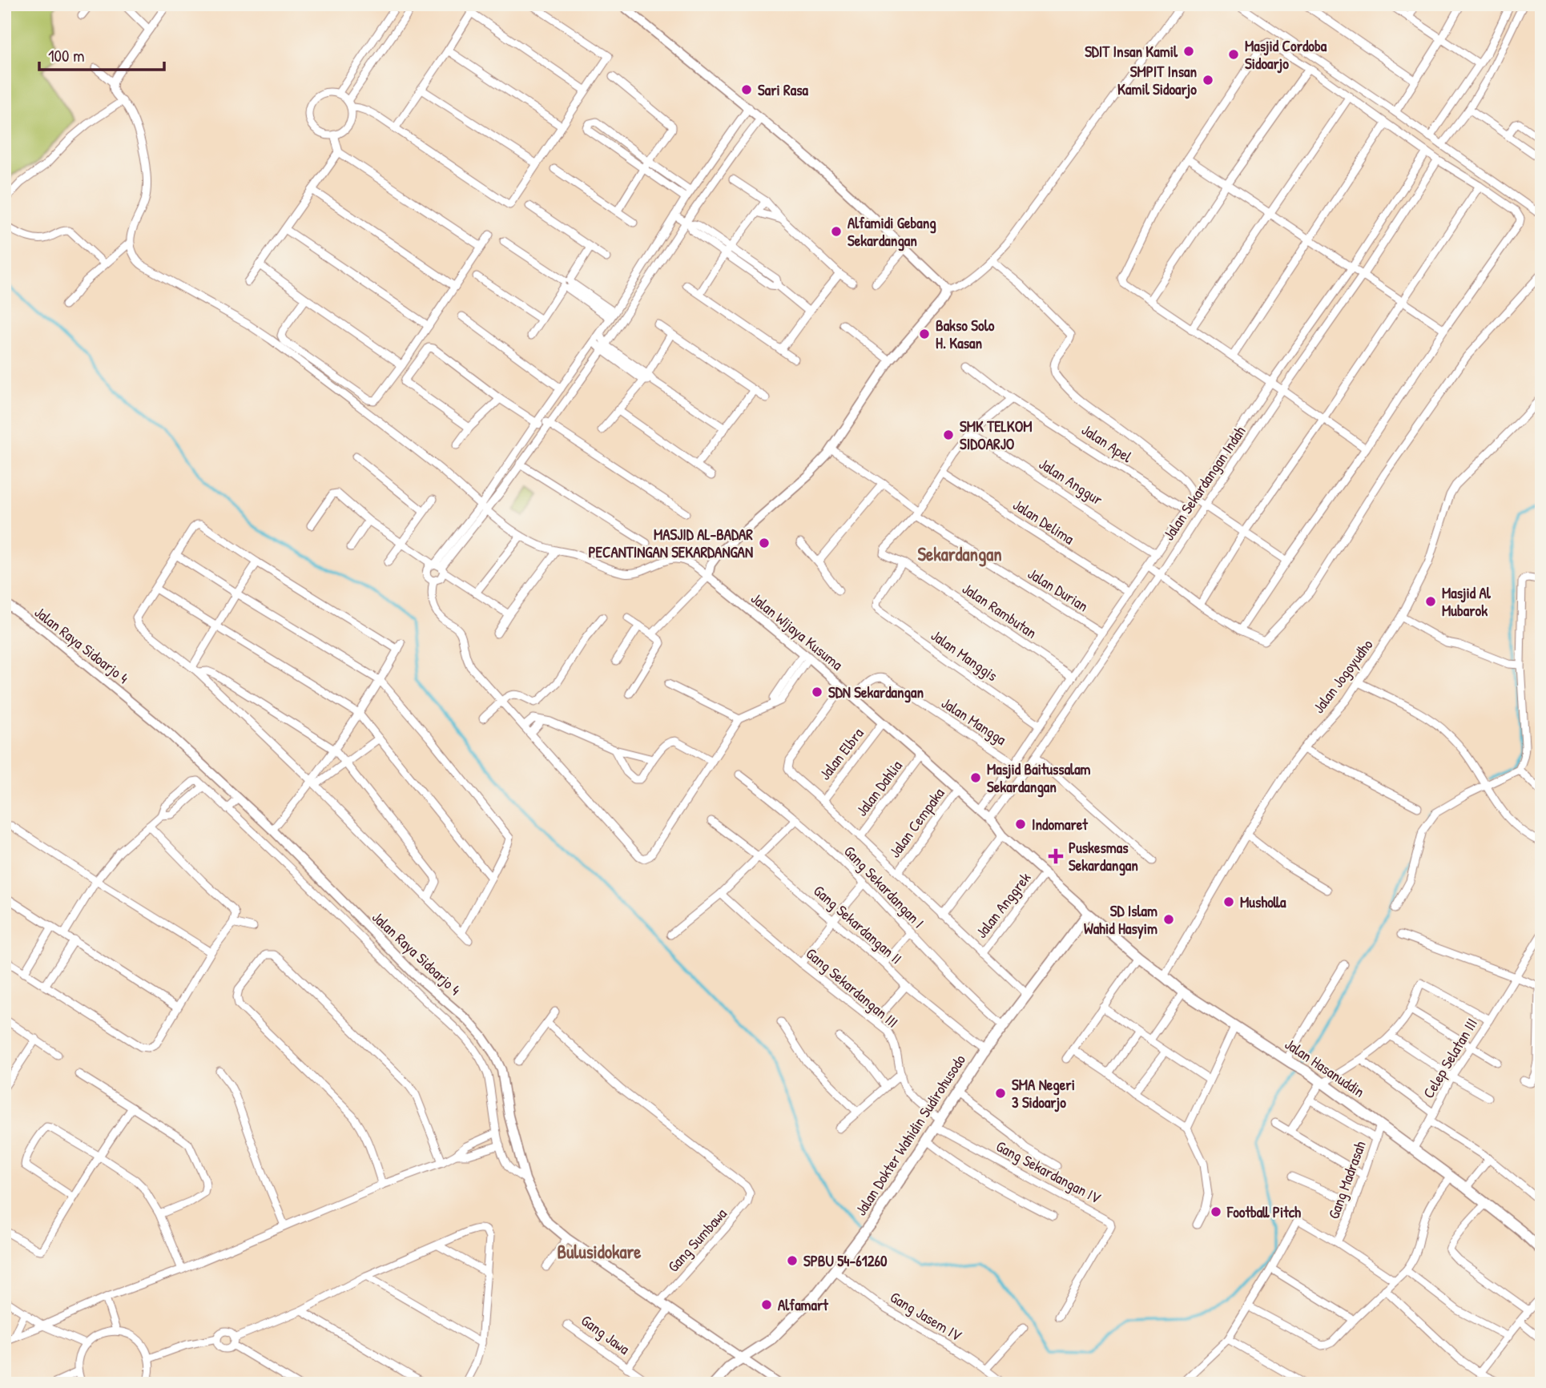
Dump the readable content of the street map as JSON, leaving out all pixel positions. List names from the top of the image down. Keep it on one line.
{"streets":{"main road":["Jalan Hasanuddin","Jalan Dokter Wahidin Sudirohusodo"],"street":["Jalan Apel","Jalan Anggur","Jalan Sekardangan Indah","Jalan Delima","Jalan Durian","Jalan Rambutan","Jalan Wijaya Kusuma","Jalan Raya Sidoarjo 4","Jalan Manggis","Jalan Jogoyudho","Jalan Mangga","Jalan Elbra","Jalan Dahlia","Jalan Cempaka","Gang Sekardangan I","Jalan Anggrek","Gang Sekardangan II","Gang Sekardangan III","Celep Selatan III","Gang Sekardangan IV","Gang Madrasah","Gang Sumbawa","Gang Jasem IV","Gang Jawa"]},"crossings":[["Jalan Apel","Jalan Sekardangan Indah"],["Jalan Anggur","Jalan Sekardangan Indah"],["Jalan Sekardangan Indah","Jalan Delima"],["Jalan Sekardangan Indah","Jalan Durian"],["Jalan Sekardangan Indah","Jalan Rambutan"],["Jalan Sekardangan Indah","Jalan Wijaya Kusuma"],["Jalan Sekardangan Indah","Jalan Manggis"],["Jalan Sekardangan Indah","Jalan Mangga"],["Jalan Durian","Jalan Rambutan"],["Jalan Rambutan","Jalan Manggis"],["Jalan Wijaya Kusuma","Jalan Mangga"],["Jalan Wijaya Kusuma","Jalan Elbra"],["Jalan Wijaya Kusuma","Jalan Dahlia"],["Jalan Wijaya Kusuma","Jalan Cempaka"],["Jalan Wijaya Kusuma","Jalan Anggrek"],["Jalan Wijaya Kusuma","Jalan Hasanuddin"],["Jalan Wijaya Kusuma","Jalan Dokter Wahidin Sudirohusodo"],["Jalan Raya Sidoarjo 4","Jalan Dokter Wahidin Sudirohusodo"],["Jalan Raya Sidoarjo 4","Gang Sumbawa"],["Jalan Raya Sidoarjo 4","Gang Jawa"],["Jalan Jogoyudho","Jalan Hasanuddin"],["Gang Sekardangan I","Jalan Dokter Wahidin Sudirohusodo"],["Gang Sekardangan II","Jalan Dokter Wahidin Sudirohusodo"],["Gang Sekardangan III","Jalan Dokter Wahidin Sudirohusodo"],["Gang Sekardangan III","Gang Sekardangan IV"],["Celep Selatan III","Jalan Hasanuddin"],["Jalan Hasanuddin","Jalan Dokter Wahidin Sudirohusodo"],["Jalan Hasanuddin","Gang Madrasah"],["Jalan Dokter Wahidin Sudirohusodo","Gang Sekardangan IV"],["Jalan Dokter Wahidin Sudirohusodo","Gang Jasem IV"]],"districts":["Sekardangan","Bulusidokare"],"places":{"other":["SDIT Insan Kamil","Masjid Cordoba Sidoarjo","SMPIT Insan Kamil Sidoarjo","Sari Rasa","Alfamidi Gebang Sekardangan","Bakso Solo H. Kasan","SMK TELKOM SIDOARJO","MASJID AL-BADAR PECANTINGAN SEKARDANGAN","Masjid Al Mubarok","SDN Sekardangan","Masjid Baitussalam Sekardangan","Indomaret","Musholla","SD Islam Wahid Hasyim","SMA Negeri 3 Sidoarjo","Football Pitch","SPBU 54-61260","Alfamart"],"health":["Puskesmas Sekardangan"]},"scale_bar":"100 m"}
